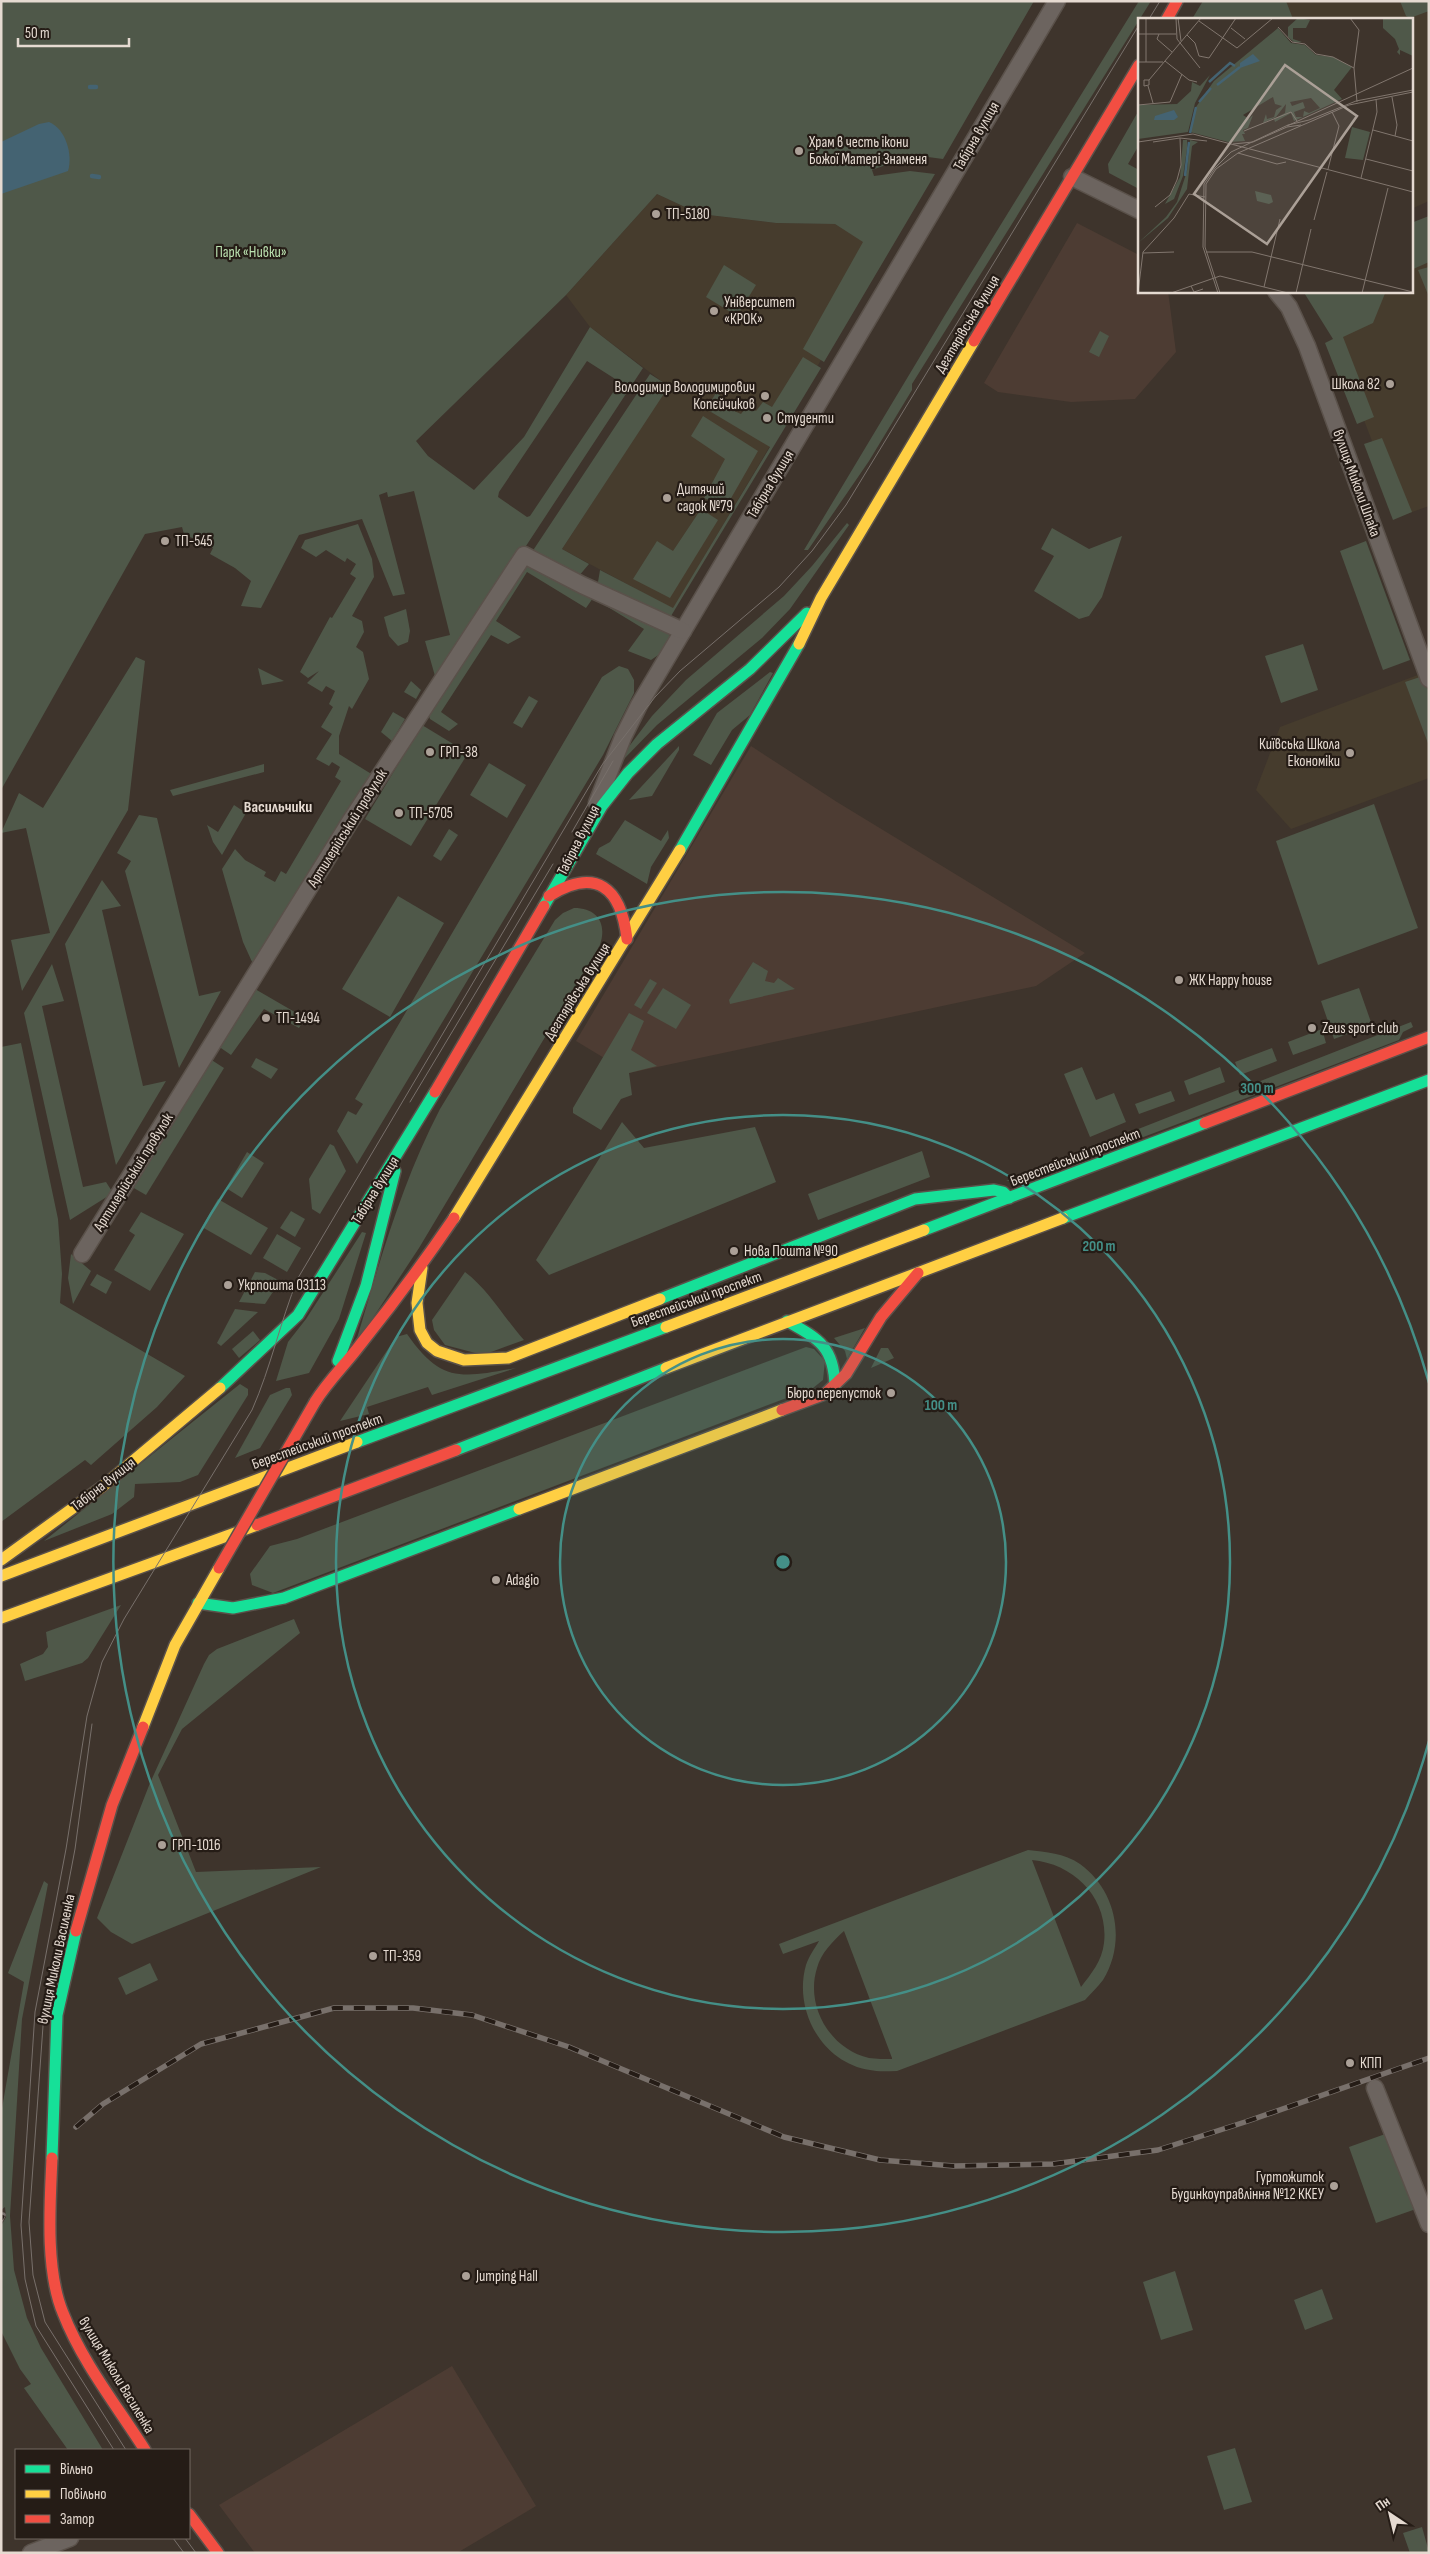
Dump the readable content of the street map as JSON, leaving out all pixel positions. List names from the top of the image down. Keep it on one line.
{"streets":{"main road":["Табірна вулиця","Дегтярівська вулиця","Берестейський проспект","вулиця Миколи Василенка"],"street":["вулиця Миколи Шпака","Артилерійський провулок"]},"crossings":[["Табірна вулиця","Дегтярівська вулиця"],["Табірна вулиця","Артилерійський провулок"],["Дегтярівська вулиця","вулиця Миколи Василенка"]],"districts":["Васильчики"],"parks":["Парк «Нивки»"],"places":["Храм в честь ікони Божої Матері Знаменя","ТП-5180","Університет «КРОК»","Школа 82","Володимир Володимирович Копєйчиков","Студенти","Дитячий садок №79","ТП-545","ГРП-38","Київська Школа Економіки","ТП-5705","ЖК Happy house","ТП-1494","Zeus sport club","Нова Пошта №90","Укрпошта 03113","Бюро перепусток","Adagio","ГРП-1016","ТП-359","КПП","Гуртожиток Будинкоуправління №12 ККЕУ","Jumping Hall"],"legend":["Вільно","Повільно","Затор"],"scale_bar":"50 m","north":"top left","rings":["300 m","200 m","100 m"]}
